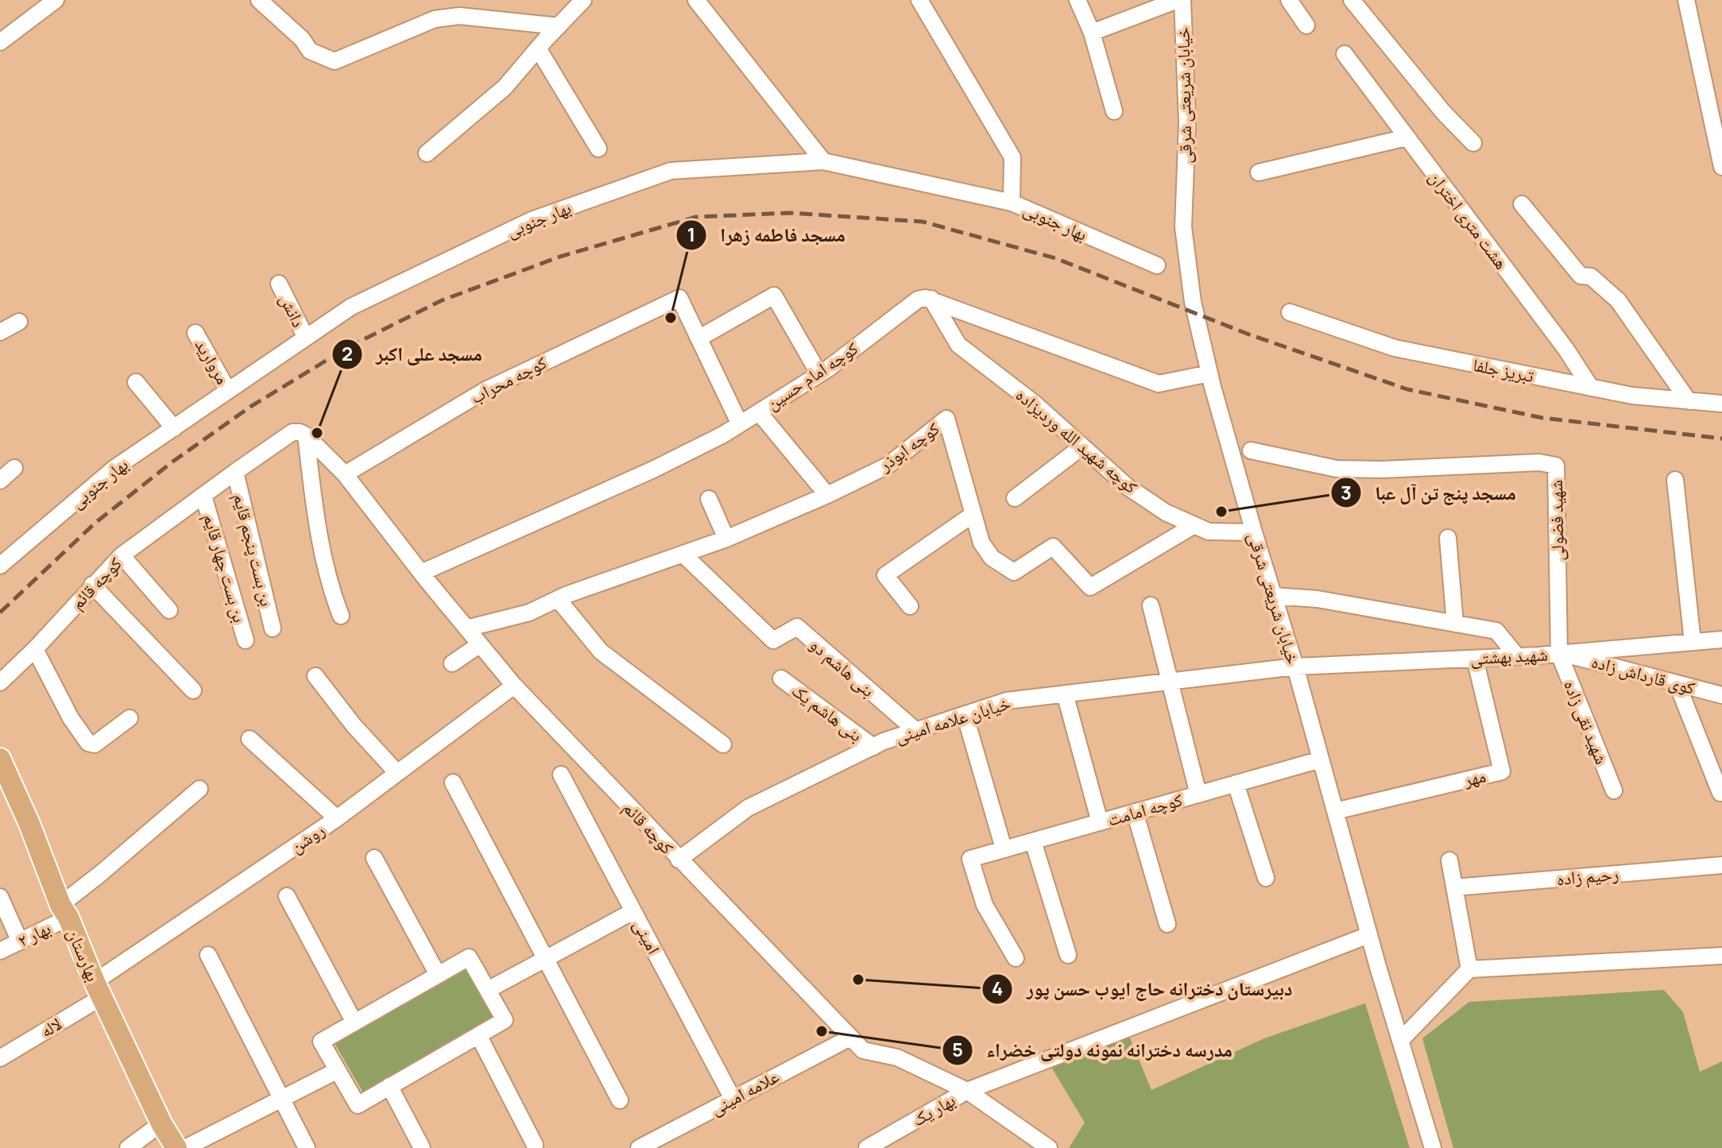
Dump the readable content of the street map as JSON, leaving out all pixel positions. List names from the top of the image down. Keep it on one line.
{"streets":{"main road":["بهارستان"],"street":["خیابان شریعتی شرقی","بهار جنوبی","هشت متری اختران","دانش","مروارید","تبریز جلفا","کوچه امام حسین","کوچه محراب","کوچه شهید الله وردیزاده","کوچه ابوذر","شهید فضولی","بن بست پنجم قایم","بن بست چهار قایم","کوچه قائم","شهید بهشتی","بنی هاشم دو","کوی قارداش زاده","بنی هاشم یک","خیابان علامه امینی","شهید نقی زاده","مهر","کوچه امامت","روشن","رحیم زاده","بهار ۲","امینی","لاله","علامه امینی","بهار یک"]},"crossings":[["خیابان شریعتی شرقی","کوچه شهید الله وردیزاده"],["خیابان شریعتی شرقی","شهید بهشتی"],["خیابان شریعتی شرقی","خیابان علامه امینی"],["خیابان شریعتی شرقی","مهر"],["خیابان شریعتی شرقی","کوچه امامت"],["خیابان شریعتی شرقی","بهار یک"],["بهار جنوبی","دانش"],["بهار جنوبی","مروارید"],["هشت متری اختران","تبریز جلفا"],["کوچه امام حسین","کوچه شهید الله وردیزاده"],["کوچه امام حسین","کوچه قائم"],["کوچه محراب","کوچه قائم"],["کوچه شهید الله وردیزاده","کوچه ابوذر"],["کوچه ابوذر","کوچه قائم"],["کوچه ابوذر","بنی هاشم دو"],["شهید فضولی","شهید بهشتی"],["شهید فضولی","کوی قارداش زاده"],["شهید فضولی","شهید نقی زاده"],["بن بست پنجم قایم","کوچه قائم"],["بن بست چهار قایم","کوچه قائم"],["کوچه قائم","خیابان علامه امینی"],["کوچه قائم","روشن"],["کوچه قائم","علامه امینی"],["کوچه قائم","بهار یک"],["شهید بهشتی","کوی قارداش زاده"],["شهید بهشتی","خیابان علامه امینی"],["شهید بهشتی","شهید نقی زاده"],["شهید بهشتی","مهر"],["بنی هاشم دو","خیابان علامه امینی"],["کوی قارداش زاده","شهید نقی زاده"],["بنی هاشم یک","خیابان علامه امینی"],["روشن","بهارستان"],["روشن","لاله"],["بهار ۲","بهارستان"],["امینی","علامه امینی"],["بهارستان","لاله"]],"places":["مسجد فاطمه زهرا","مسجد علی اکبر","مسجد پنج تن آل عبا","دبیرستان دخترانه حاج ایوب حسن پور","مدرسه دخترانه نمونه دولتی خضراء"]}
